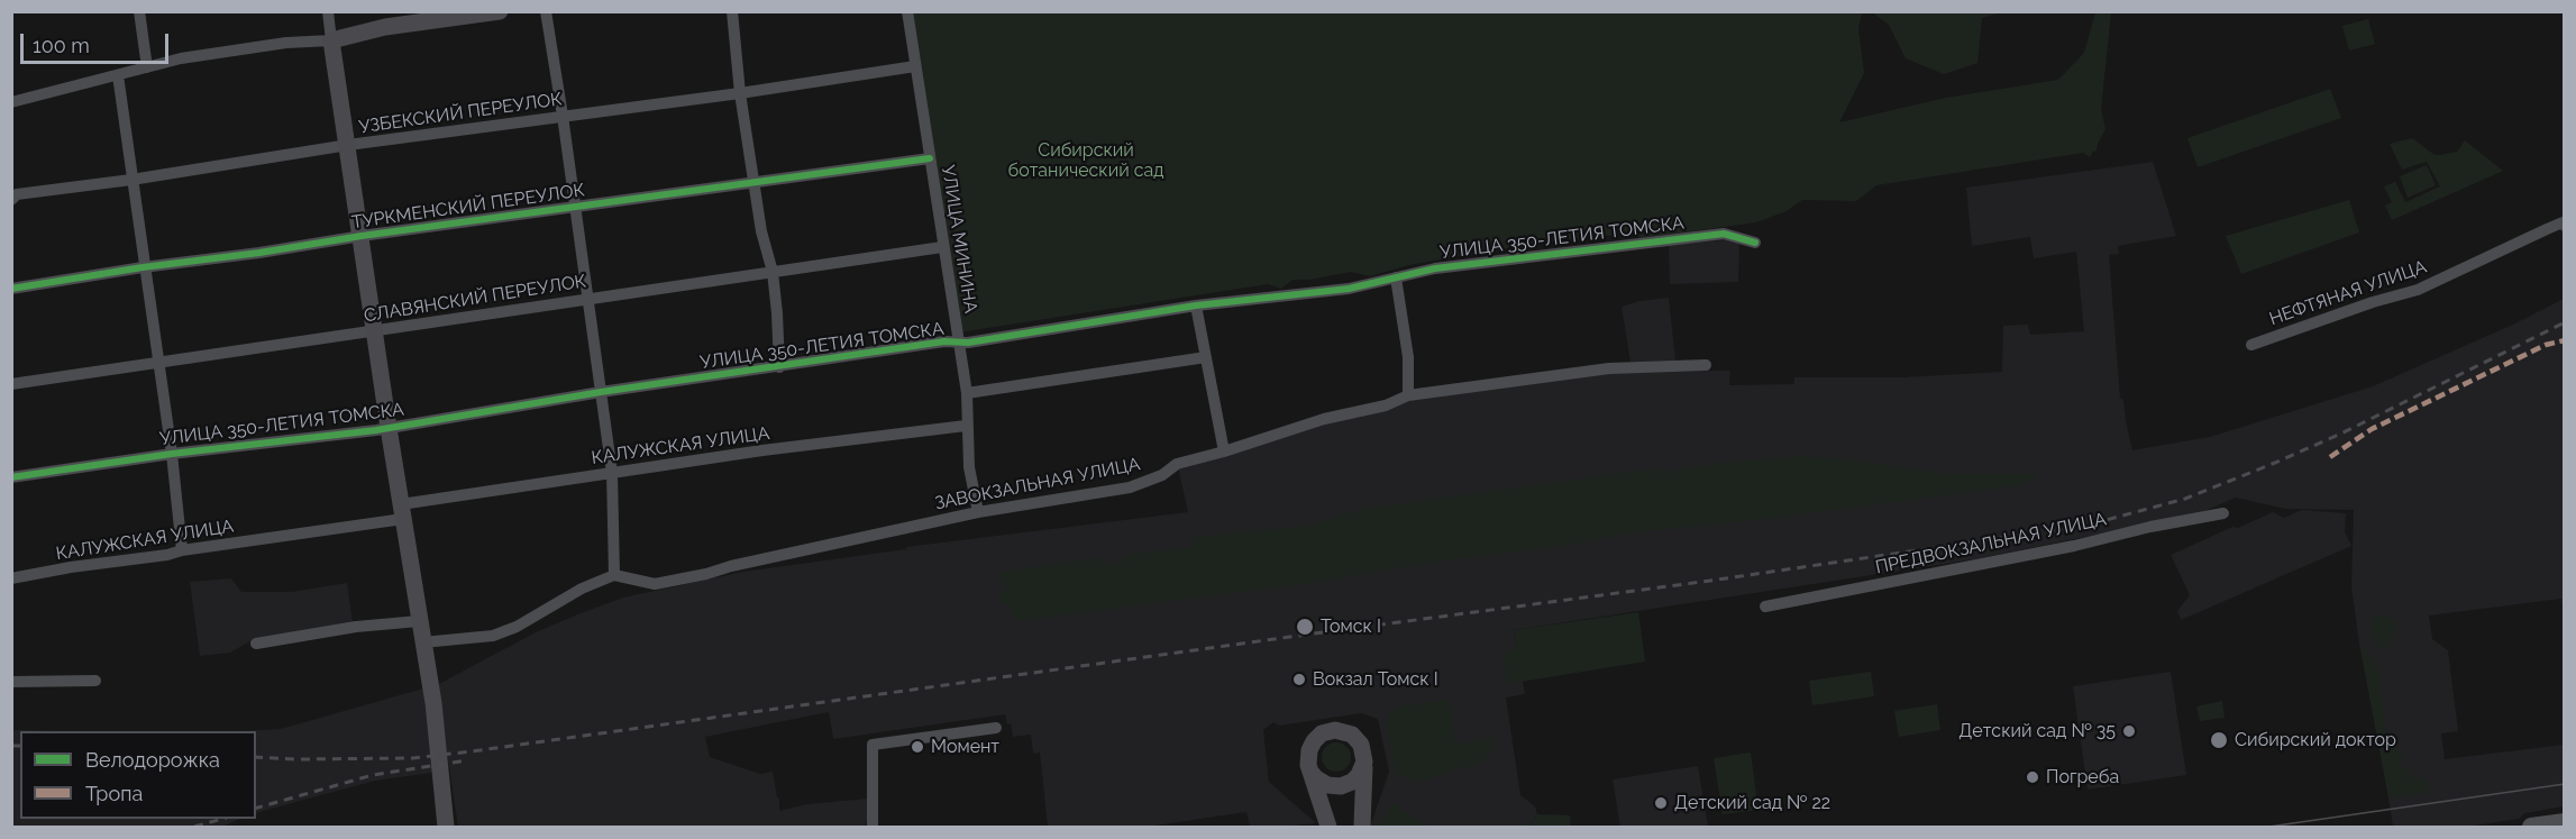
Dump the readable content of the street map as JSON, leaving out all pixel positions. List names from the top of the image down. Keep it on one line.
{"streets":{"street":["УЗБЕКСКИЙ ПЕРЕУЛОК","ТУРКМЕНСКИЙ ПЕРЕУЛОК","УЛИЦА 350-ЛЕТИЯ ТОМСКА","УЛИЦА МИНИНА","НЕФТЯНАЯ УЛИЦА","СЛАВЯНСКИЙ ПЕРЕУЛОК","КАЛУЖСКАЯ УЛИЦА","ЗАВОКЗАЛЬНАЯ УЛИЦА","ПРЕДВОКЗАЛЬНАЯ УЛИЦА"]},"crossings":[["УЗБЕКСКИЙ ПЕРЕУЛОК","УЛИЦА МИНИНА"],["ТУРКМЕНСКИЙ ПЕРЕУЛОК","УЛИЦА МИНИНА"],["УЛИЦА 350-ЛЕТИЯ ТОМСКА","УЛИЦА МИНИНА"],["УЛИЦА МИНИНА","СЛАВЯНСКИЙ ПЕРЕУЛОК"],["УЛИЦА МИНИНА","КАЛУЖСКАЯ УЛИЦА"],["УЛИЦА МИНИНА","ЗАВОКЗАЛЬНАЯ УЛИЦА"]],"parks":["Сибирский ботанический сад"],"places":["Томск I","Вокзал Томск I","Детский сад № 35","Сибирский доктор","Момент","Погреба","Детский сад № 22"],"legend":["Велодорожка","Тропа"],"scale_bar":"100 m"}
